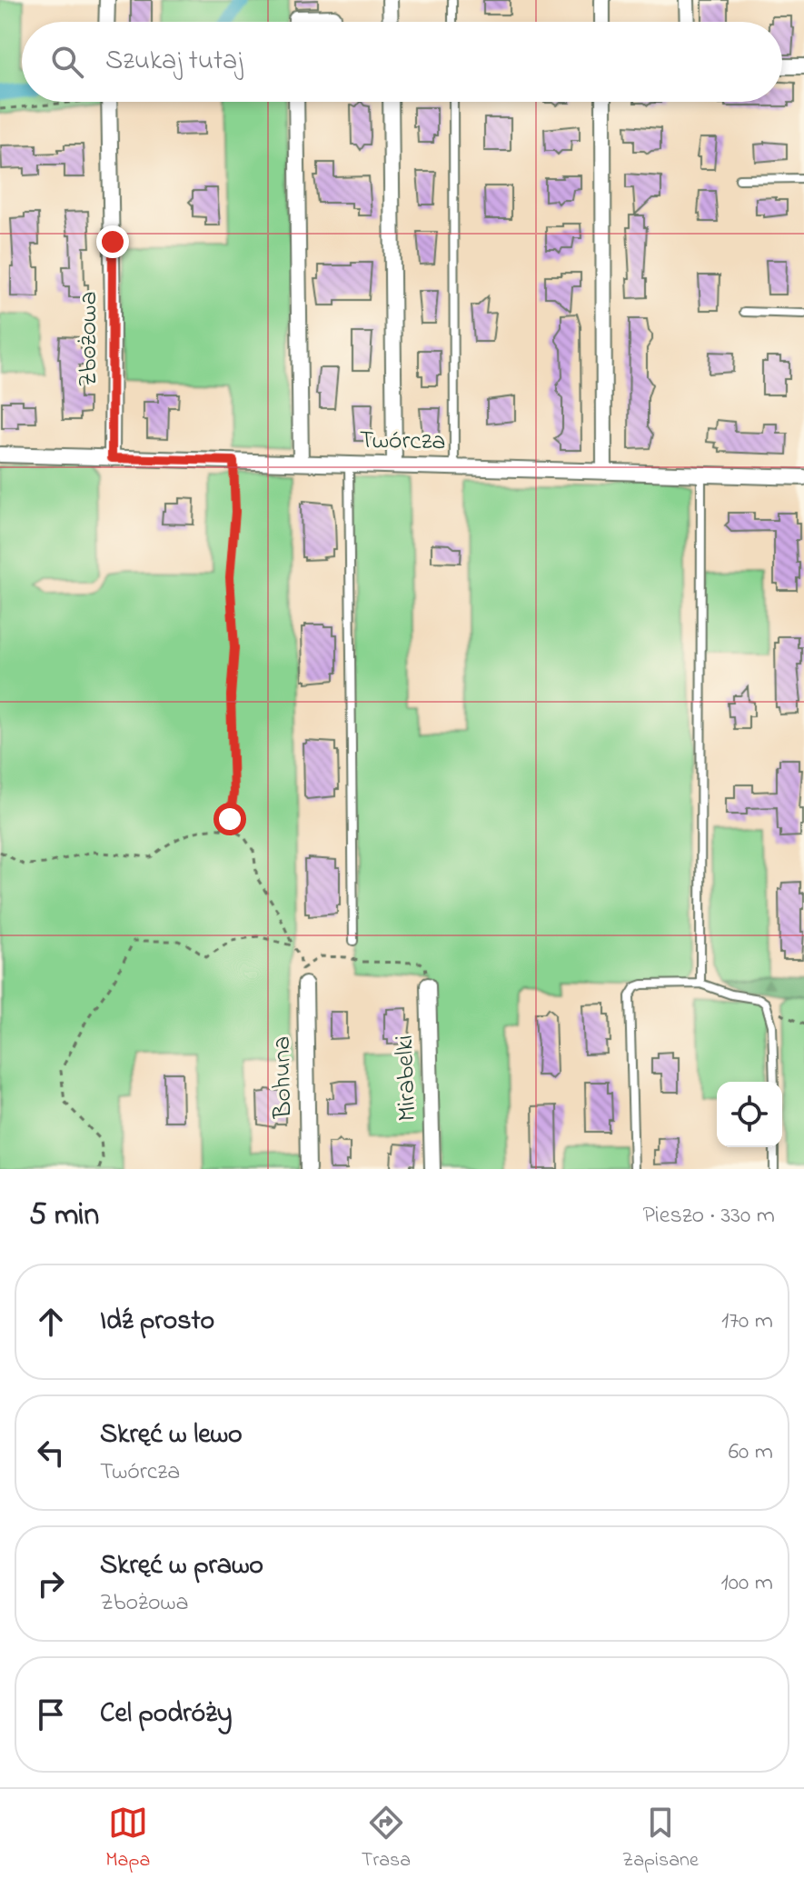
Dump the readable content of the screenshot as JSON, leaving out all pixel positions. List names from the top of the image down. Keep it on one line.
{"streets":{"street":["Zbożowa","Twórcza","Bohuna","Mirabelki"]},"crossings":[["Zbożowa","Twórcza"]],"page":{"search":"Szukaj tutaj","heading":["5 min","Pieszo · 330 m"],"list":[["Idź prosto","170 m"],["Skręć w lewo","Twórcza","60 m"],["Skręć w prawo","Zbożowa","100 m"],"Cel podróży"],"nav":["Mapa","Trasa","Zapisane"]}}
